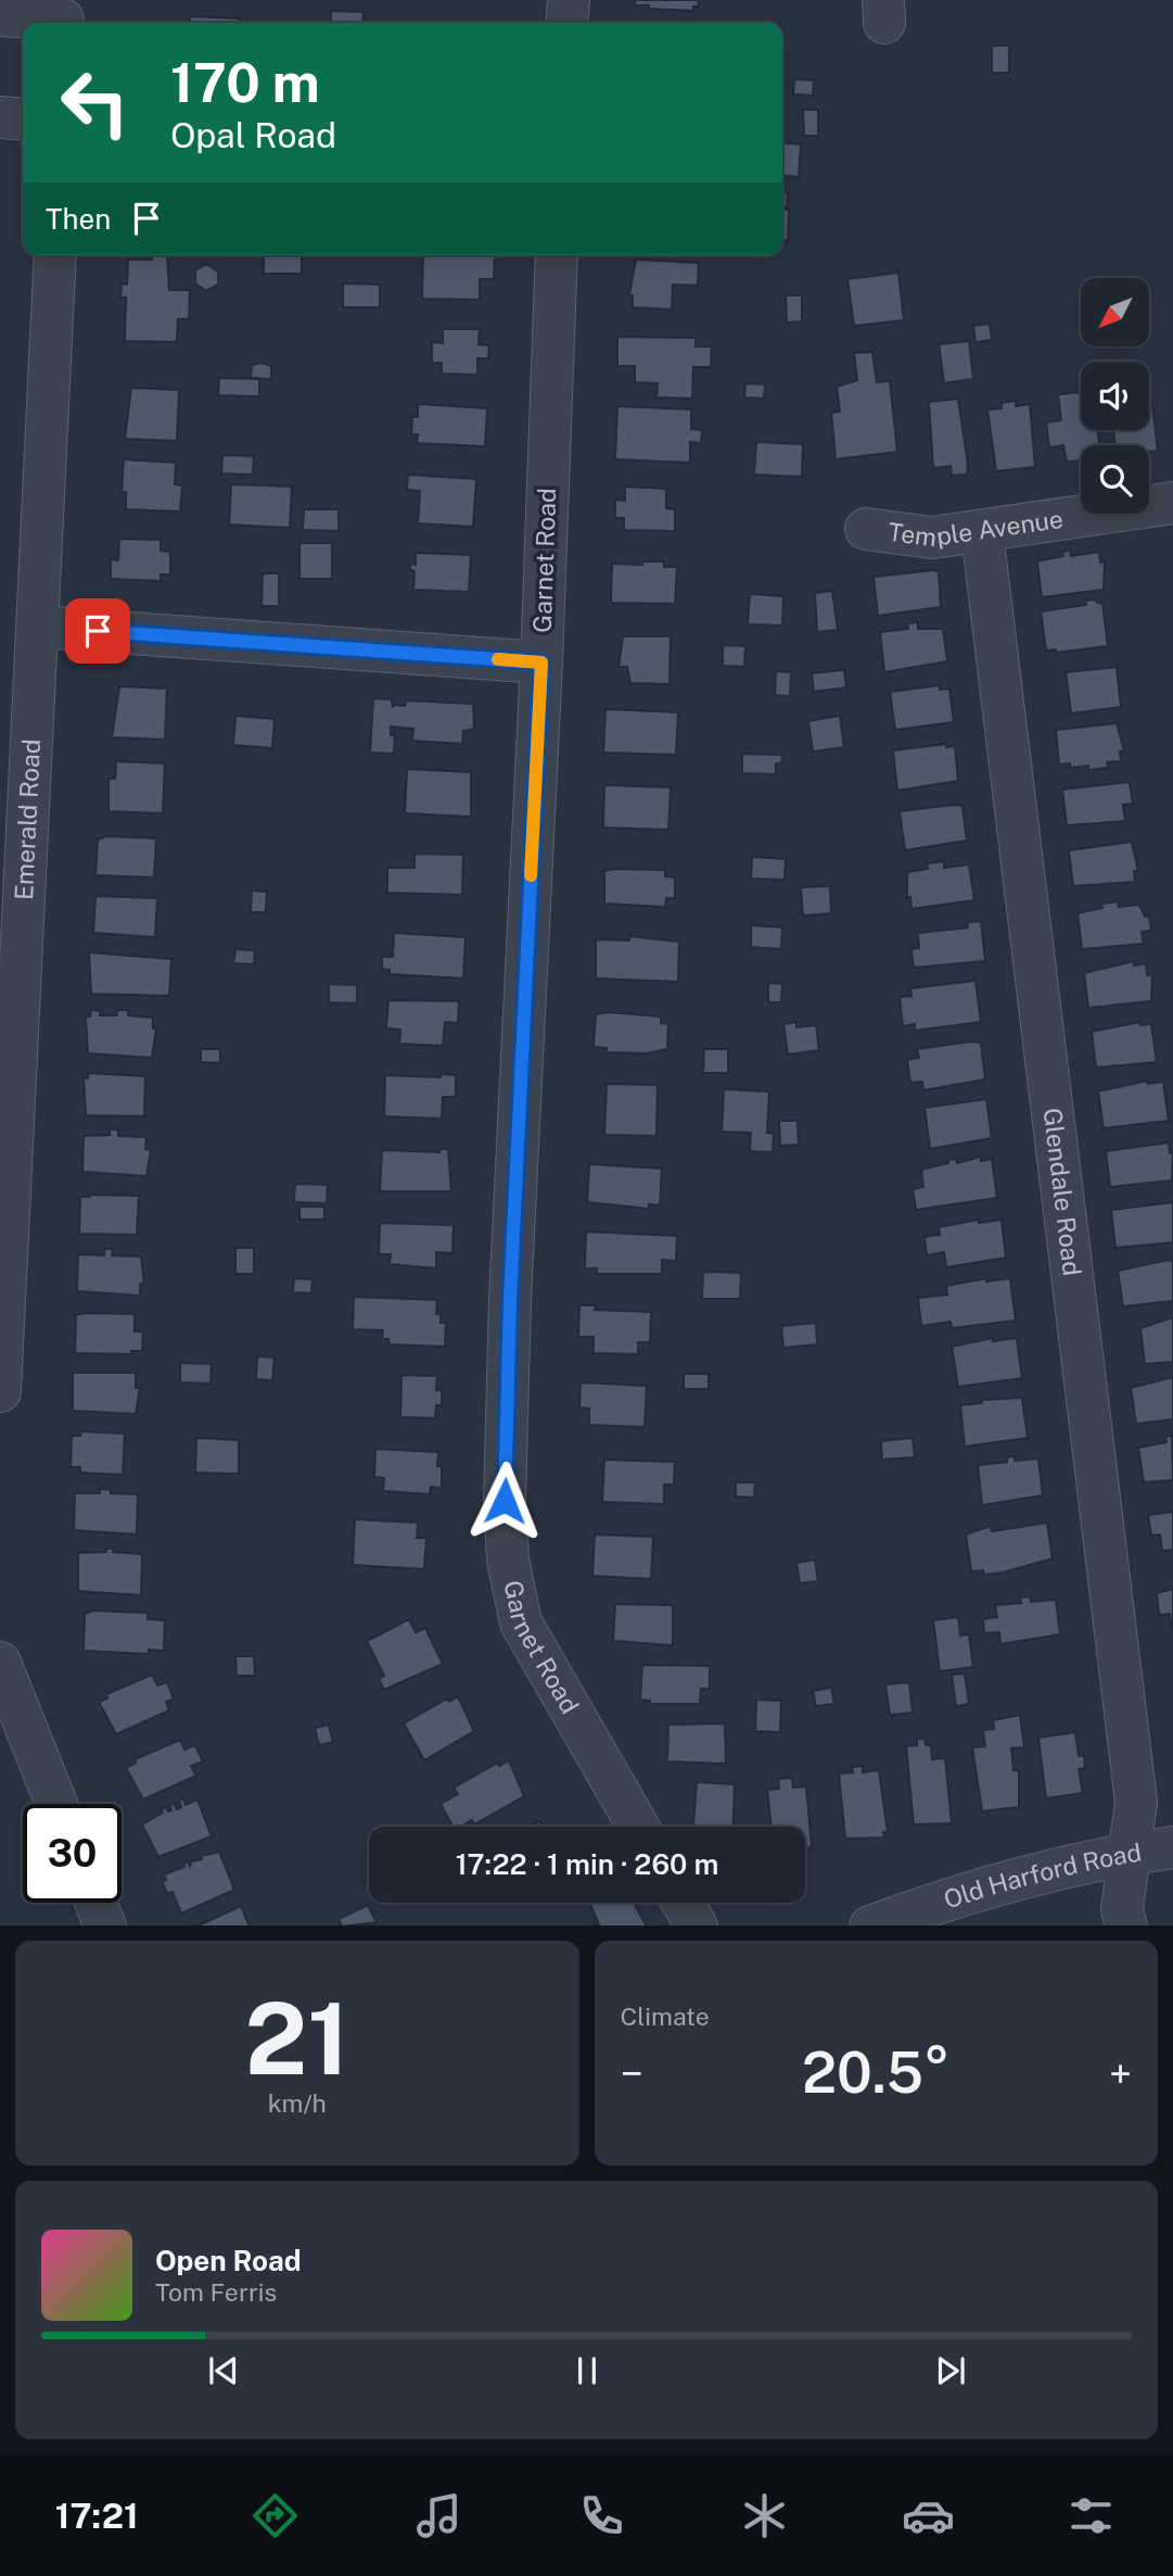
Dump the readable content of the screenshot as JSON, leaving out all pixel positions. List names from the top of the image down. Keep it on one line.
{"streets":{"street":["Temple Avenue","Garnet Road","Emerald Road","Glendale Road","Old Harford Road"]},"crossings":[["Temple Avenue","Glendale Road"],["Glendale Road","Old Harford Road"]],"north":"bottom left","page":{"turn":["170 m","Opal Road"],"then":"Then","limit":"30","trip":"17:22 · 1 min · 260 m","tile":[["21","km/h"],"Climate"],"heat":["−","20.5°","+"],"song":["Open Road","Tom Ferris"],"tabs":"17:21"}}
